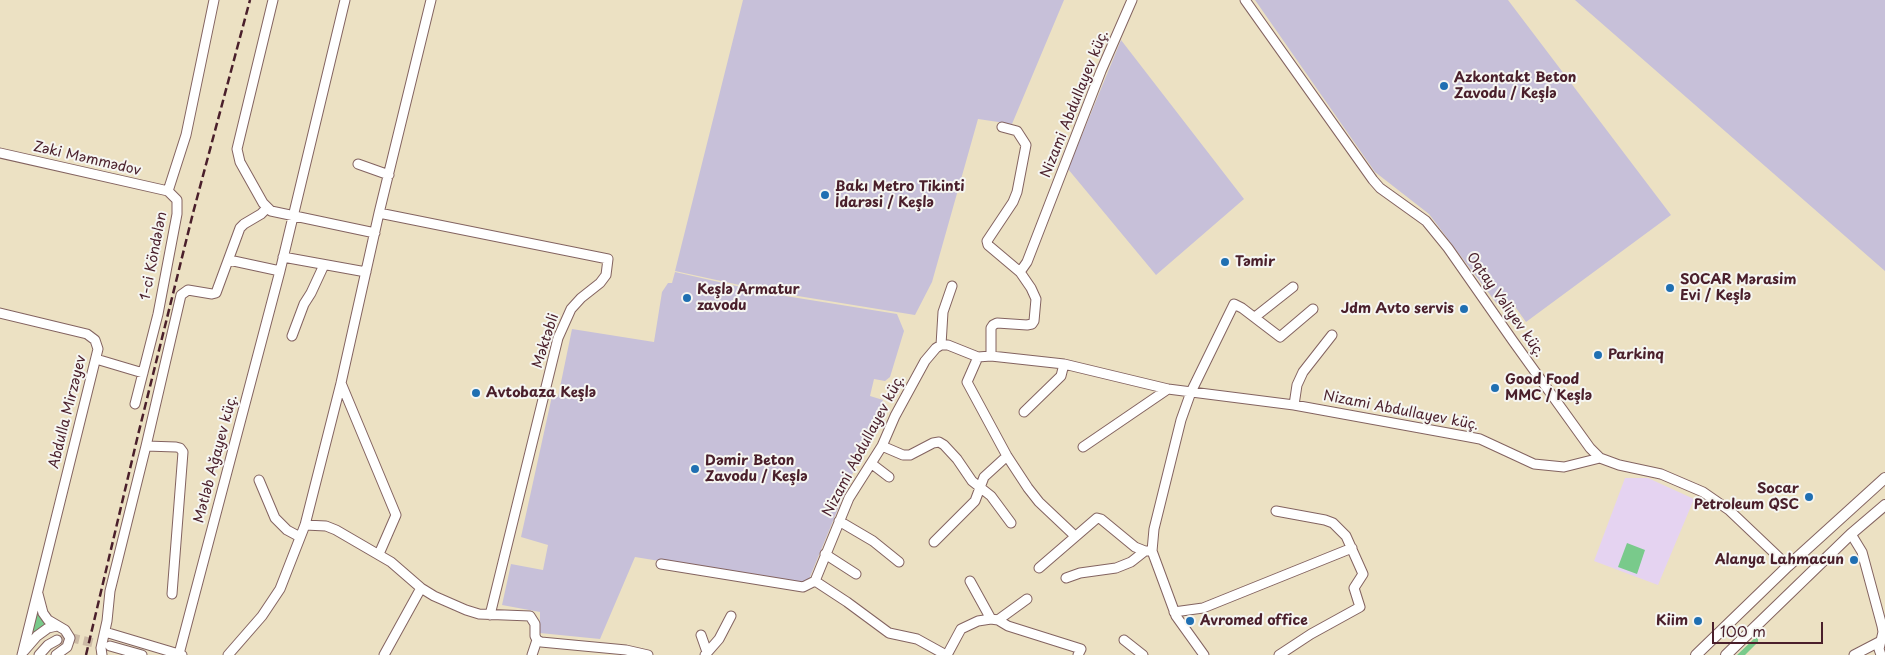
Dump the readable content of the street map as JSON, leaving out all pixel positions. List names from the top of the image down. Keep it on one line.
{"streets":{"street":["Nizami Abdullayev küç.","Zəki Məmmədov","1-ci Köndələn","Oqtay Vəliyev küç.","Məktəbli","Abdulla Mirzəyev","Mətləb Ağayev küç."]},"crossings":[["Nizami Abdullayev küç.","Oqtay Vəliyev küç."],["Zəki Məmmədov","1-ci Köndələn"]],"places":["Azkontakt Beton Zavodu / Keşlə","Bakı Metro Tikinti İdarəsi / Keşlə","Təmir","SOCAR Mərasim Evi / Keşlə","Keşlə Armatur zavodu","Jdm Avto servis","Parkinq","Good Food MMC / Keşlə","Avtobaza Keşlə","Dəmir Beton Zavodu / Keşlə","Socar Petroleum QSC","Alanya Lahmacun","Avromed office","Kiim"],"scale_bar":"100 m"}
